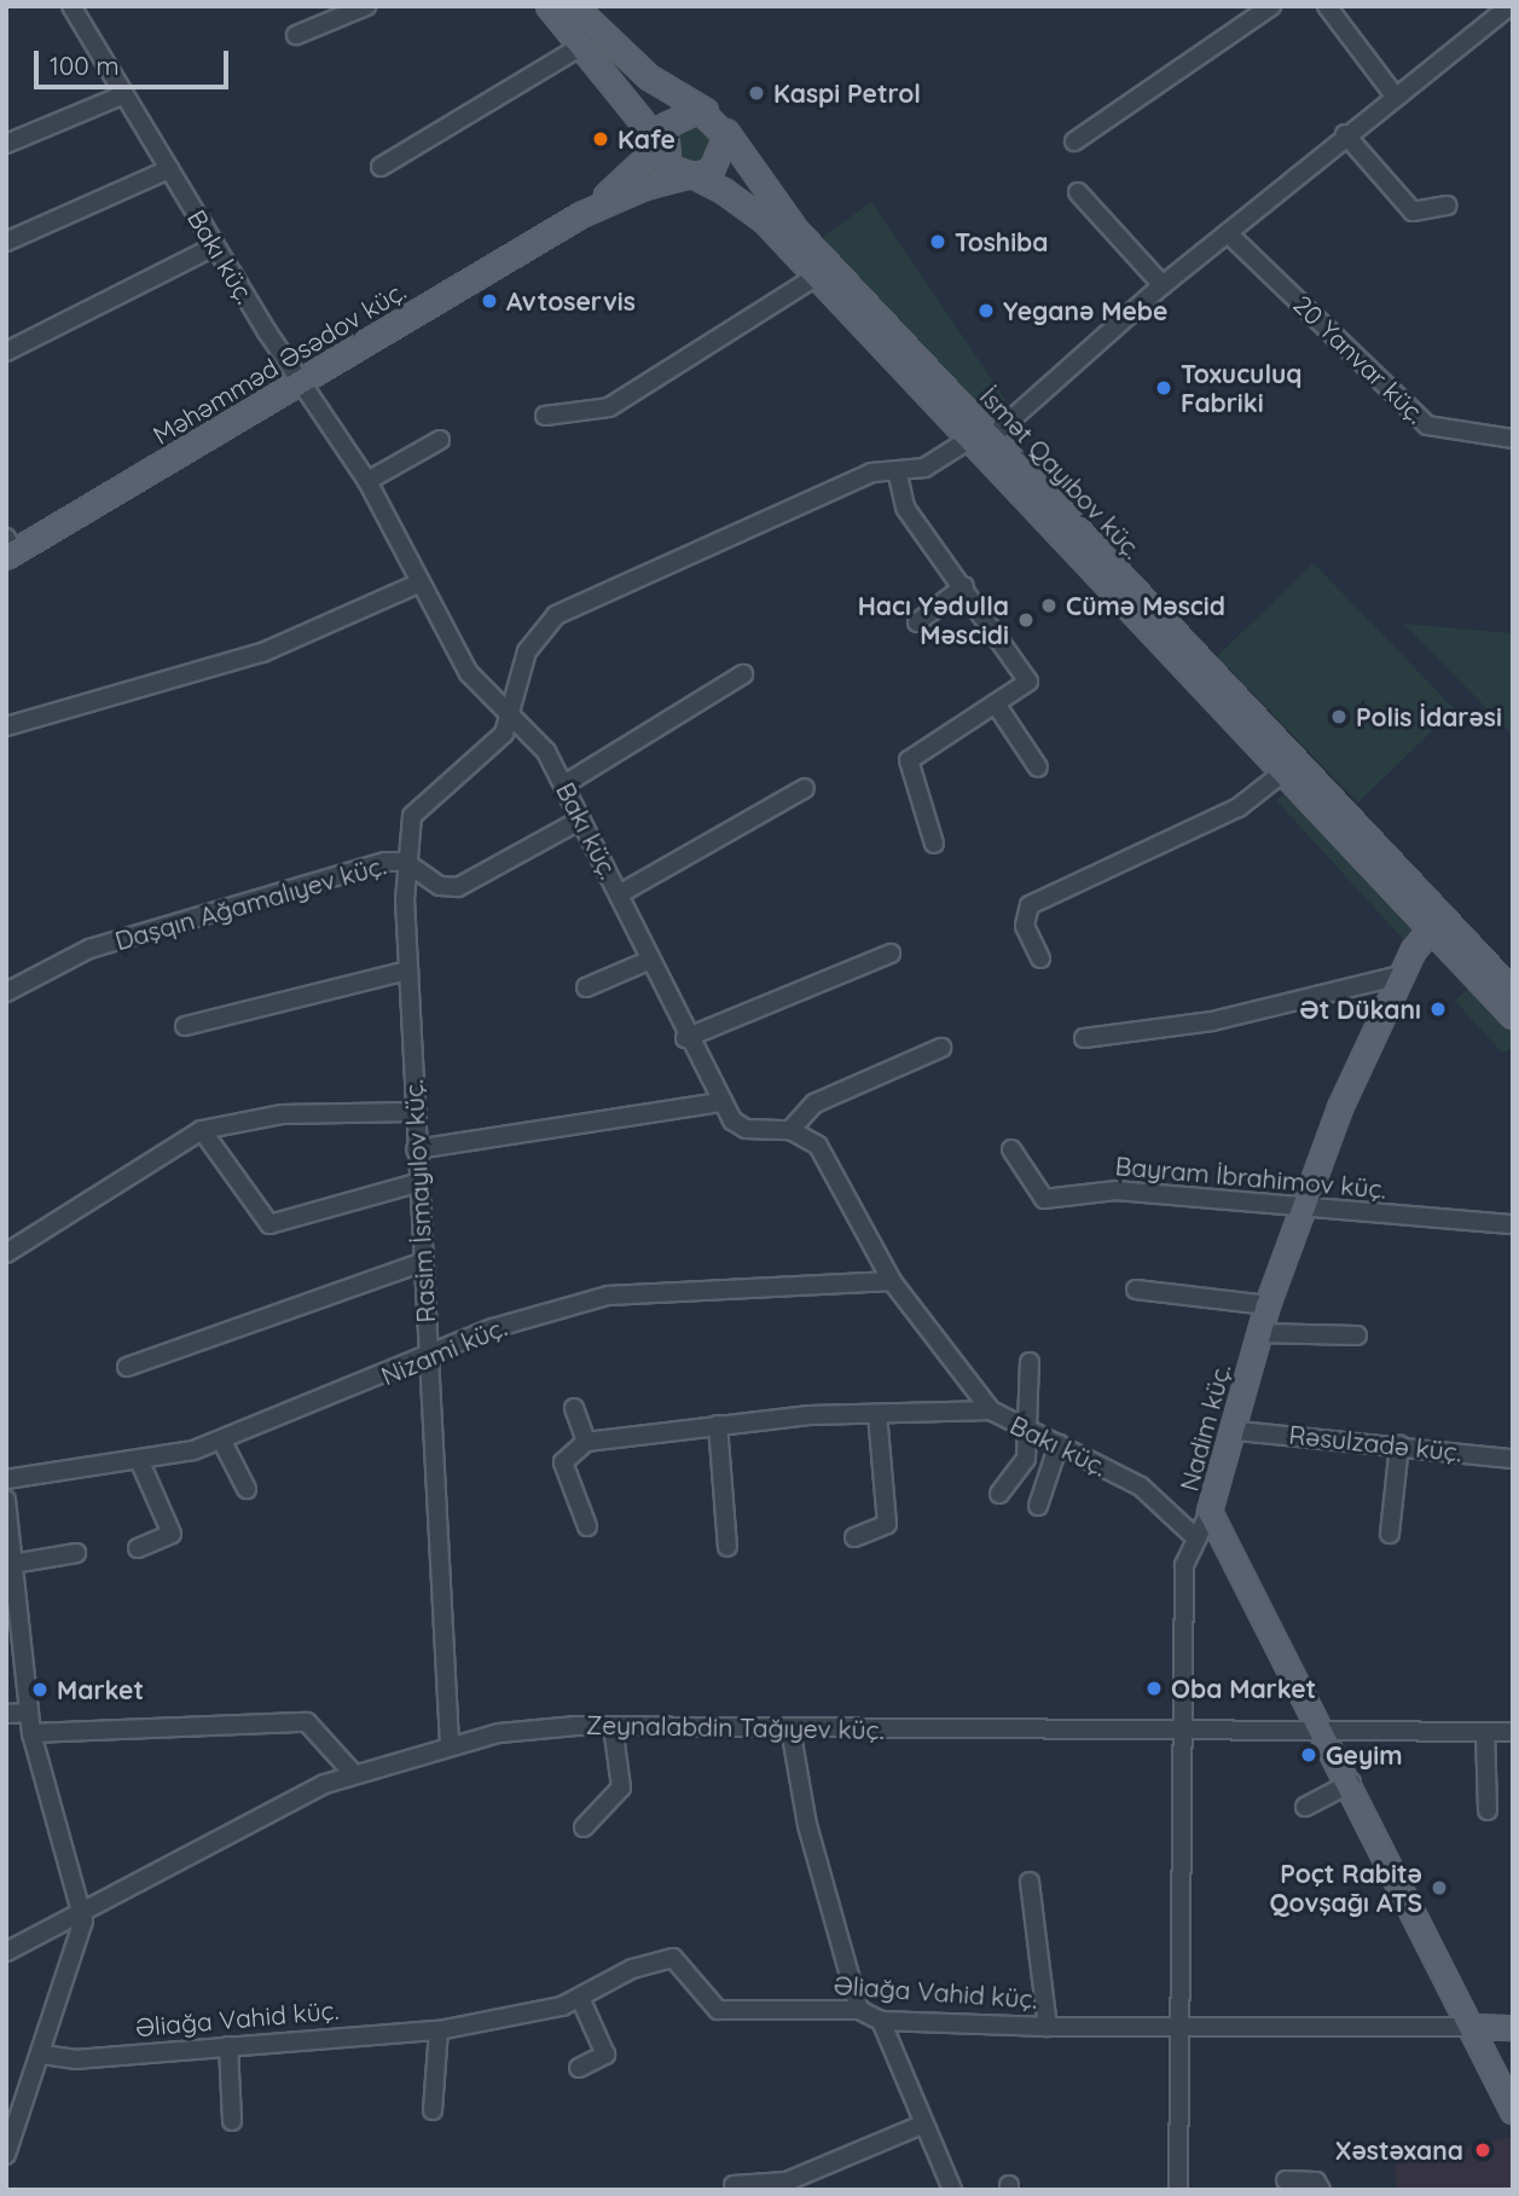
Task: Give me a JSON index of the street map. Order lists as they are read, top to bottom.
{
  "streets": {
    "main road": [
      "Məhəmməd Əsədov küç.",
      "İsmət Qayıbov küç.",
      "Nadim küç.",
      "Əliağa Vahid küç."
    ],
    "street": [
      "Bakı küç.",
      "20 Yanvar küç.",
      "Daşqın Ağamalıyev küç.",
      "Bayram İbrahimov küç.",
      "Rasim İsmayılov küç.",
      "Nizami küç.",
      "Rəsulzadə küç.",
      "Zeynalabdin Tağıyev küç."
    ]
  },
  "crossings": [
    ["Bakı küç.", "Məhəmməd Əsədov küç."],
    ["Bakı küç.", "İsmət Qayıbov küç."],
    ["Bakı küç.", "Daşqın Ağamalıyev küç."],
    ["Bakı küç.", "Nizami küç."],
    ["Bakı küç.", "Nadim küç."],
    ["İsmət Qayıbov küç.", "Daşqın Ağamalıyev küç."],
    ["İsmət Qayıbov küç.", "Rasim İsmayılov küç."],
    ["İsmət Qayıbov küç.", "Nadim küç."],
    ["Daşqın Ağamalıyev küç.", "Rasim İsmayılov küç."],
    ["Bayram İbrahimov küç.", "Nadim küç."],
    ["Rasim İsmayılov küç.", "Nizami küç."],
    ["Rasim İsmayılov küç.", "Zeynalabdin Tağıyev küç."],
    ["Nadim küç.", "Rəsulzadə küç."],
    ["Nadim küç.", "Zeynalabdin Tağıyev küç."],
    ["Nadim küç.", "Əliağa Vahid küç."]
  ],
  "places": [
    "Kaspi Petrol",
    "Kafe",
    "Toshiba",
    "Avtoservis",
    "Yeganə Mebe",
    "Toxuculuq Fabriki",
    "Cümə Məscid",
    "Hacı Yədulla Məscidi",
    "Polis İdarəsi",
    "Ət Dükanı",
    "Oba Market",
    "Market",
    "Geyim",
    "Poçt Rabitə Qovşağı ATS",
    "Xəstəxana"
  ],
  "scale_bar": "100 m"
}
